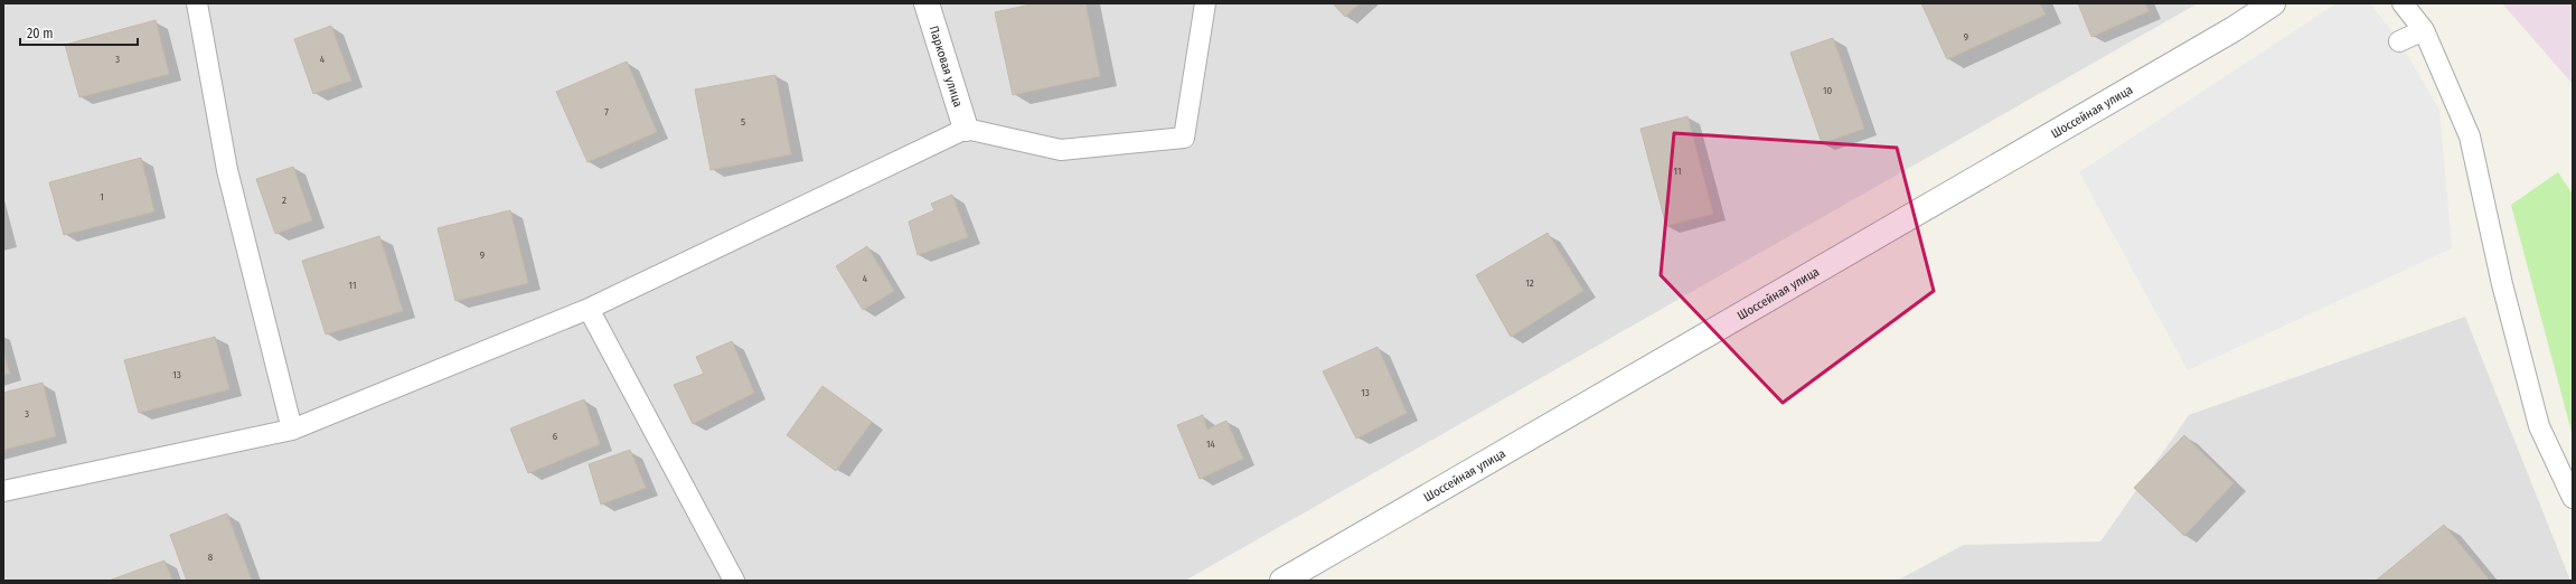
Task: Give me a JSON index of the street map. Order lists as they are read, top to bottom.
{
  "streets": {
    "street": ["Парковая улица", "Шоссейная улица"]
  },
  "house_numbers": [
    "9",
    "3",
    "4",
    "10",
    "7",
    "5",
    "11",
    "1",
    "2",
    "9",
    "4",
    "12",
    "11",
    "13",
    "13",
    "3",
    "6",
    "14",
    "8"
  ],
  "scale_bar": "20 m"
}
